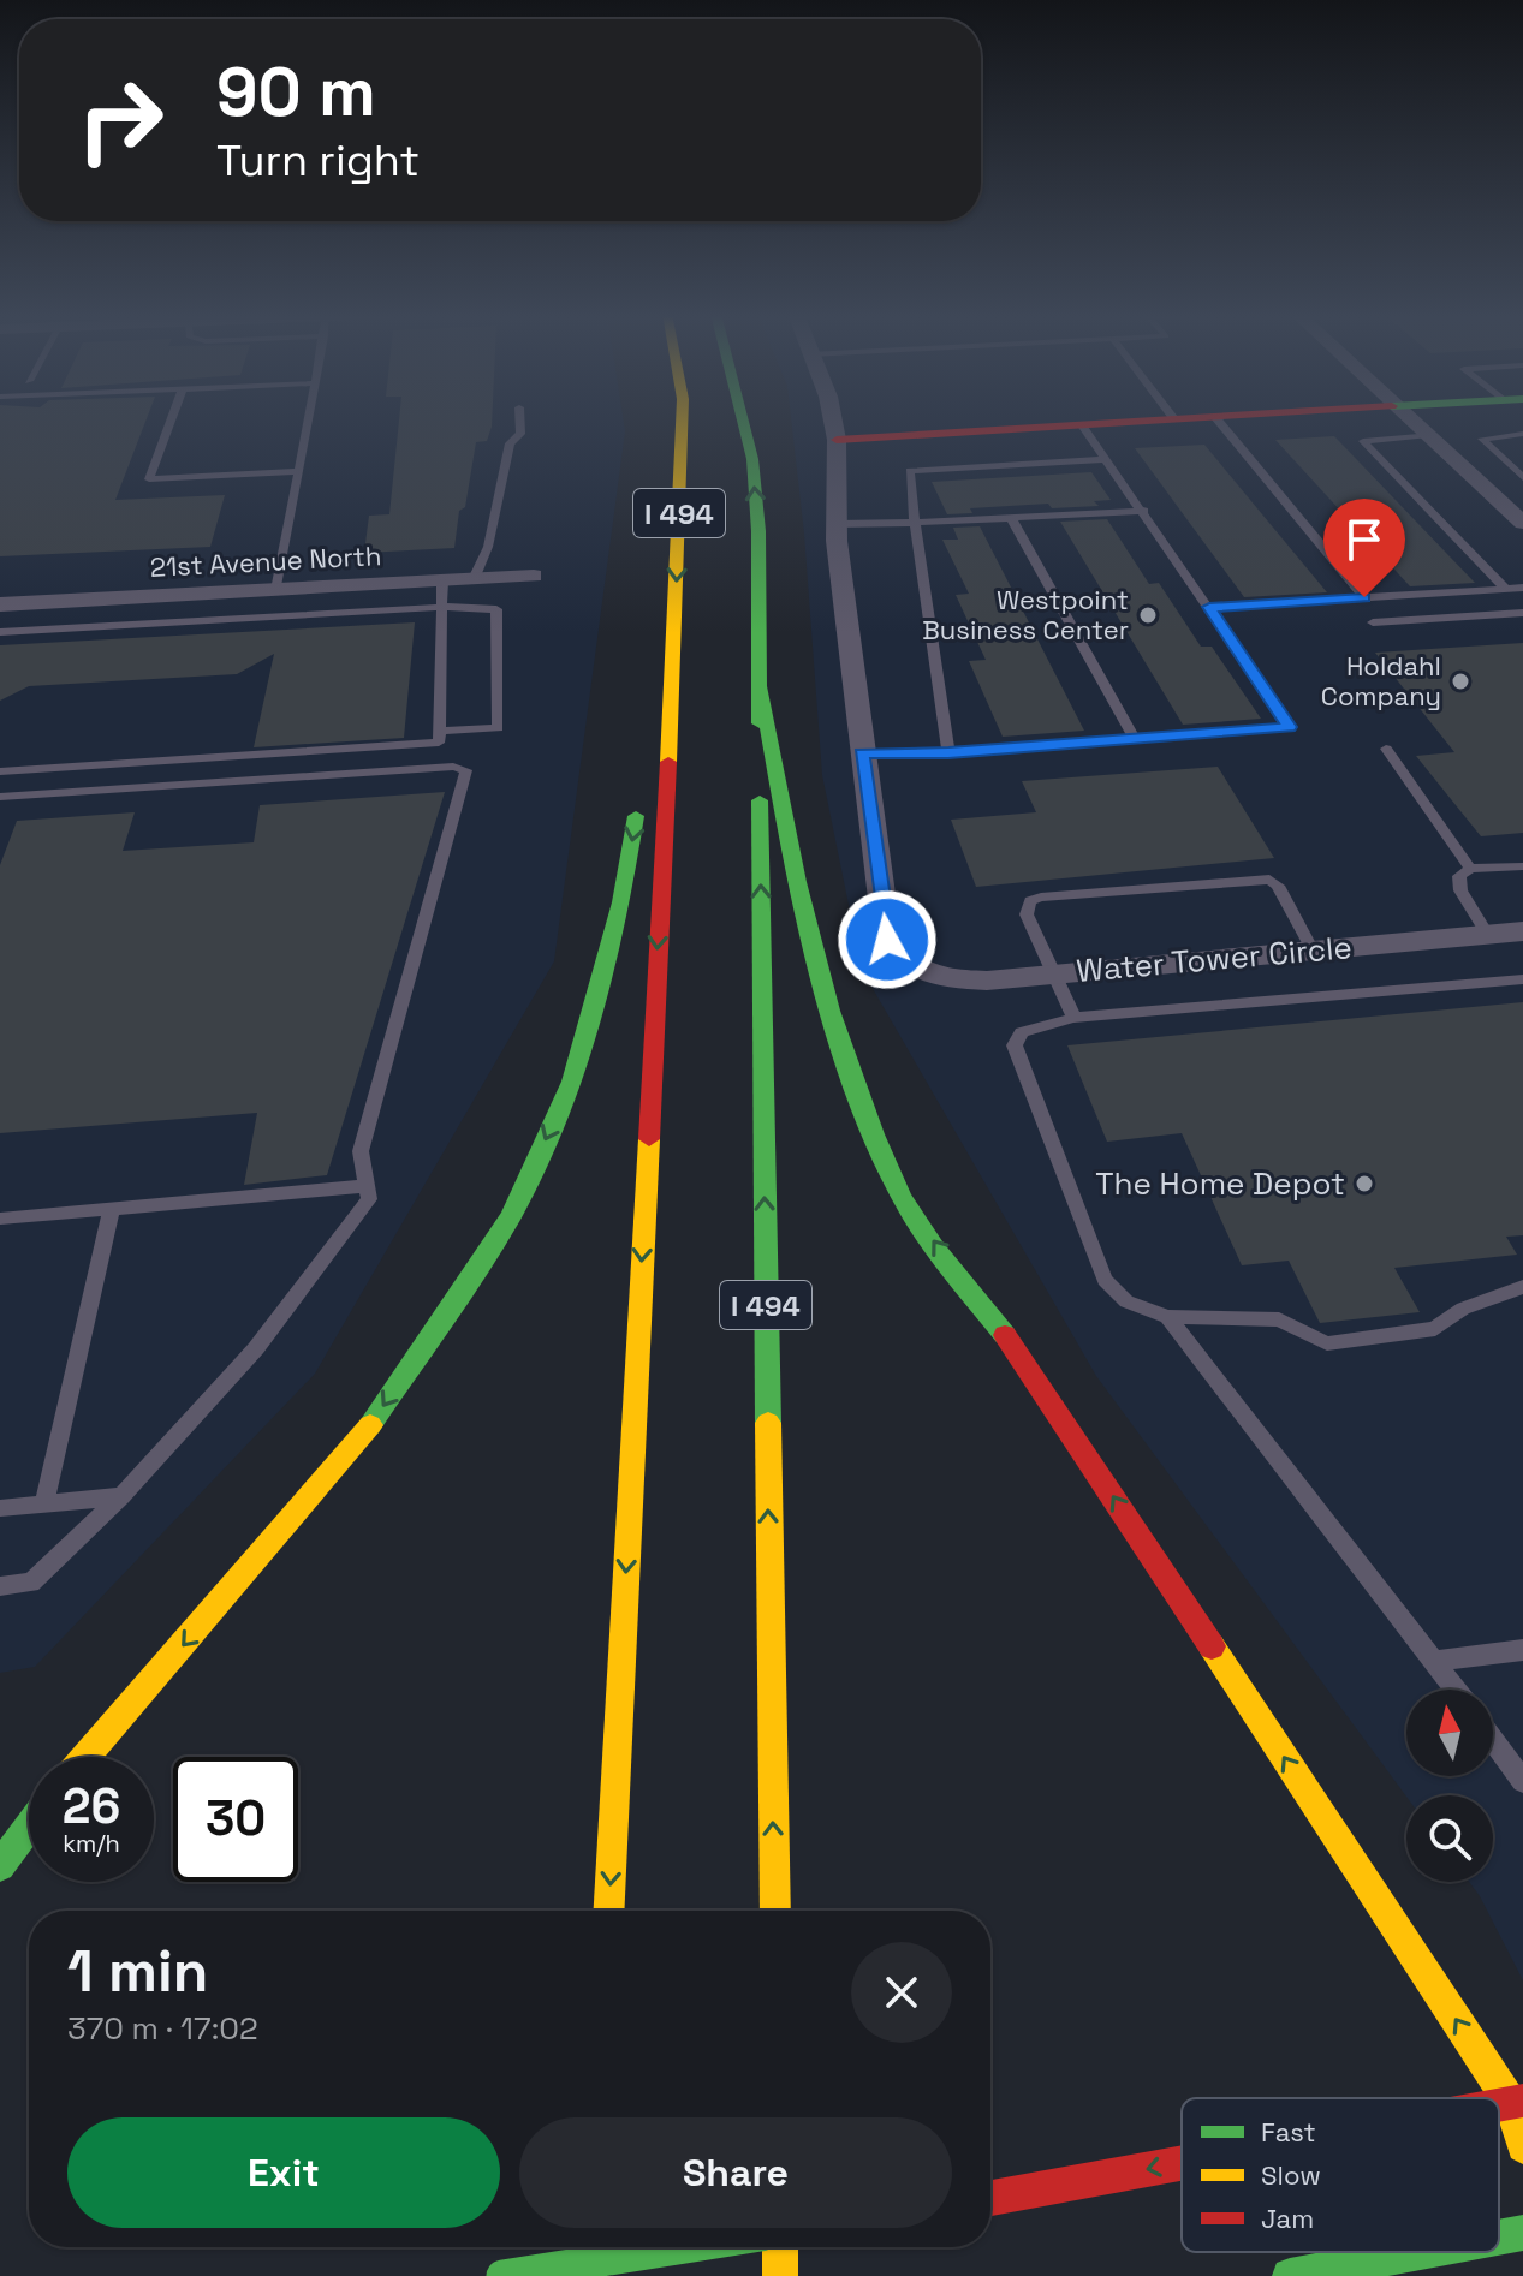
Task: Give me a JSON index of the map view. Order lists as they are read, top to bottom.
{
  "streets": {
    "main road": ["I 494"],
    "street": ["21st Avenue North", "Water Tower Circle"]
  },
  "places": ["Westpoint Business Center", "Holdahl Company", "The Home Depot"],
  "legend": ["Fast", "Slow", "Jam"],
  "north": "top",
  "page": {
    "turn": ["90 m", "Turn right"],
    "speed": "26 km/h",
    "limit": "30",
    "heading": ["1 min", "370 m · 17:02"],
    "buttons": ["Exit", "Share"]
  }
}
